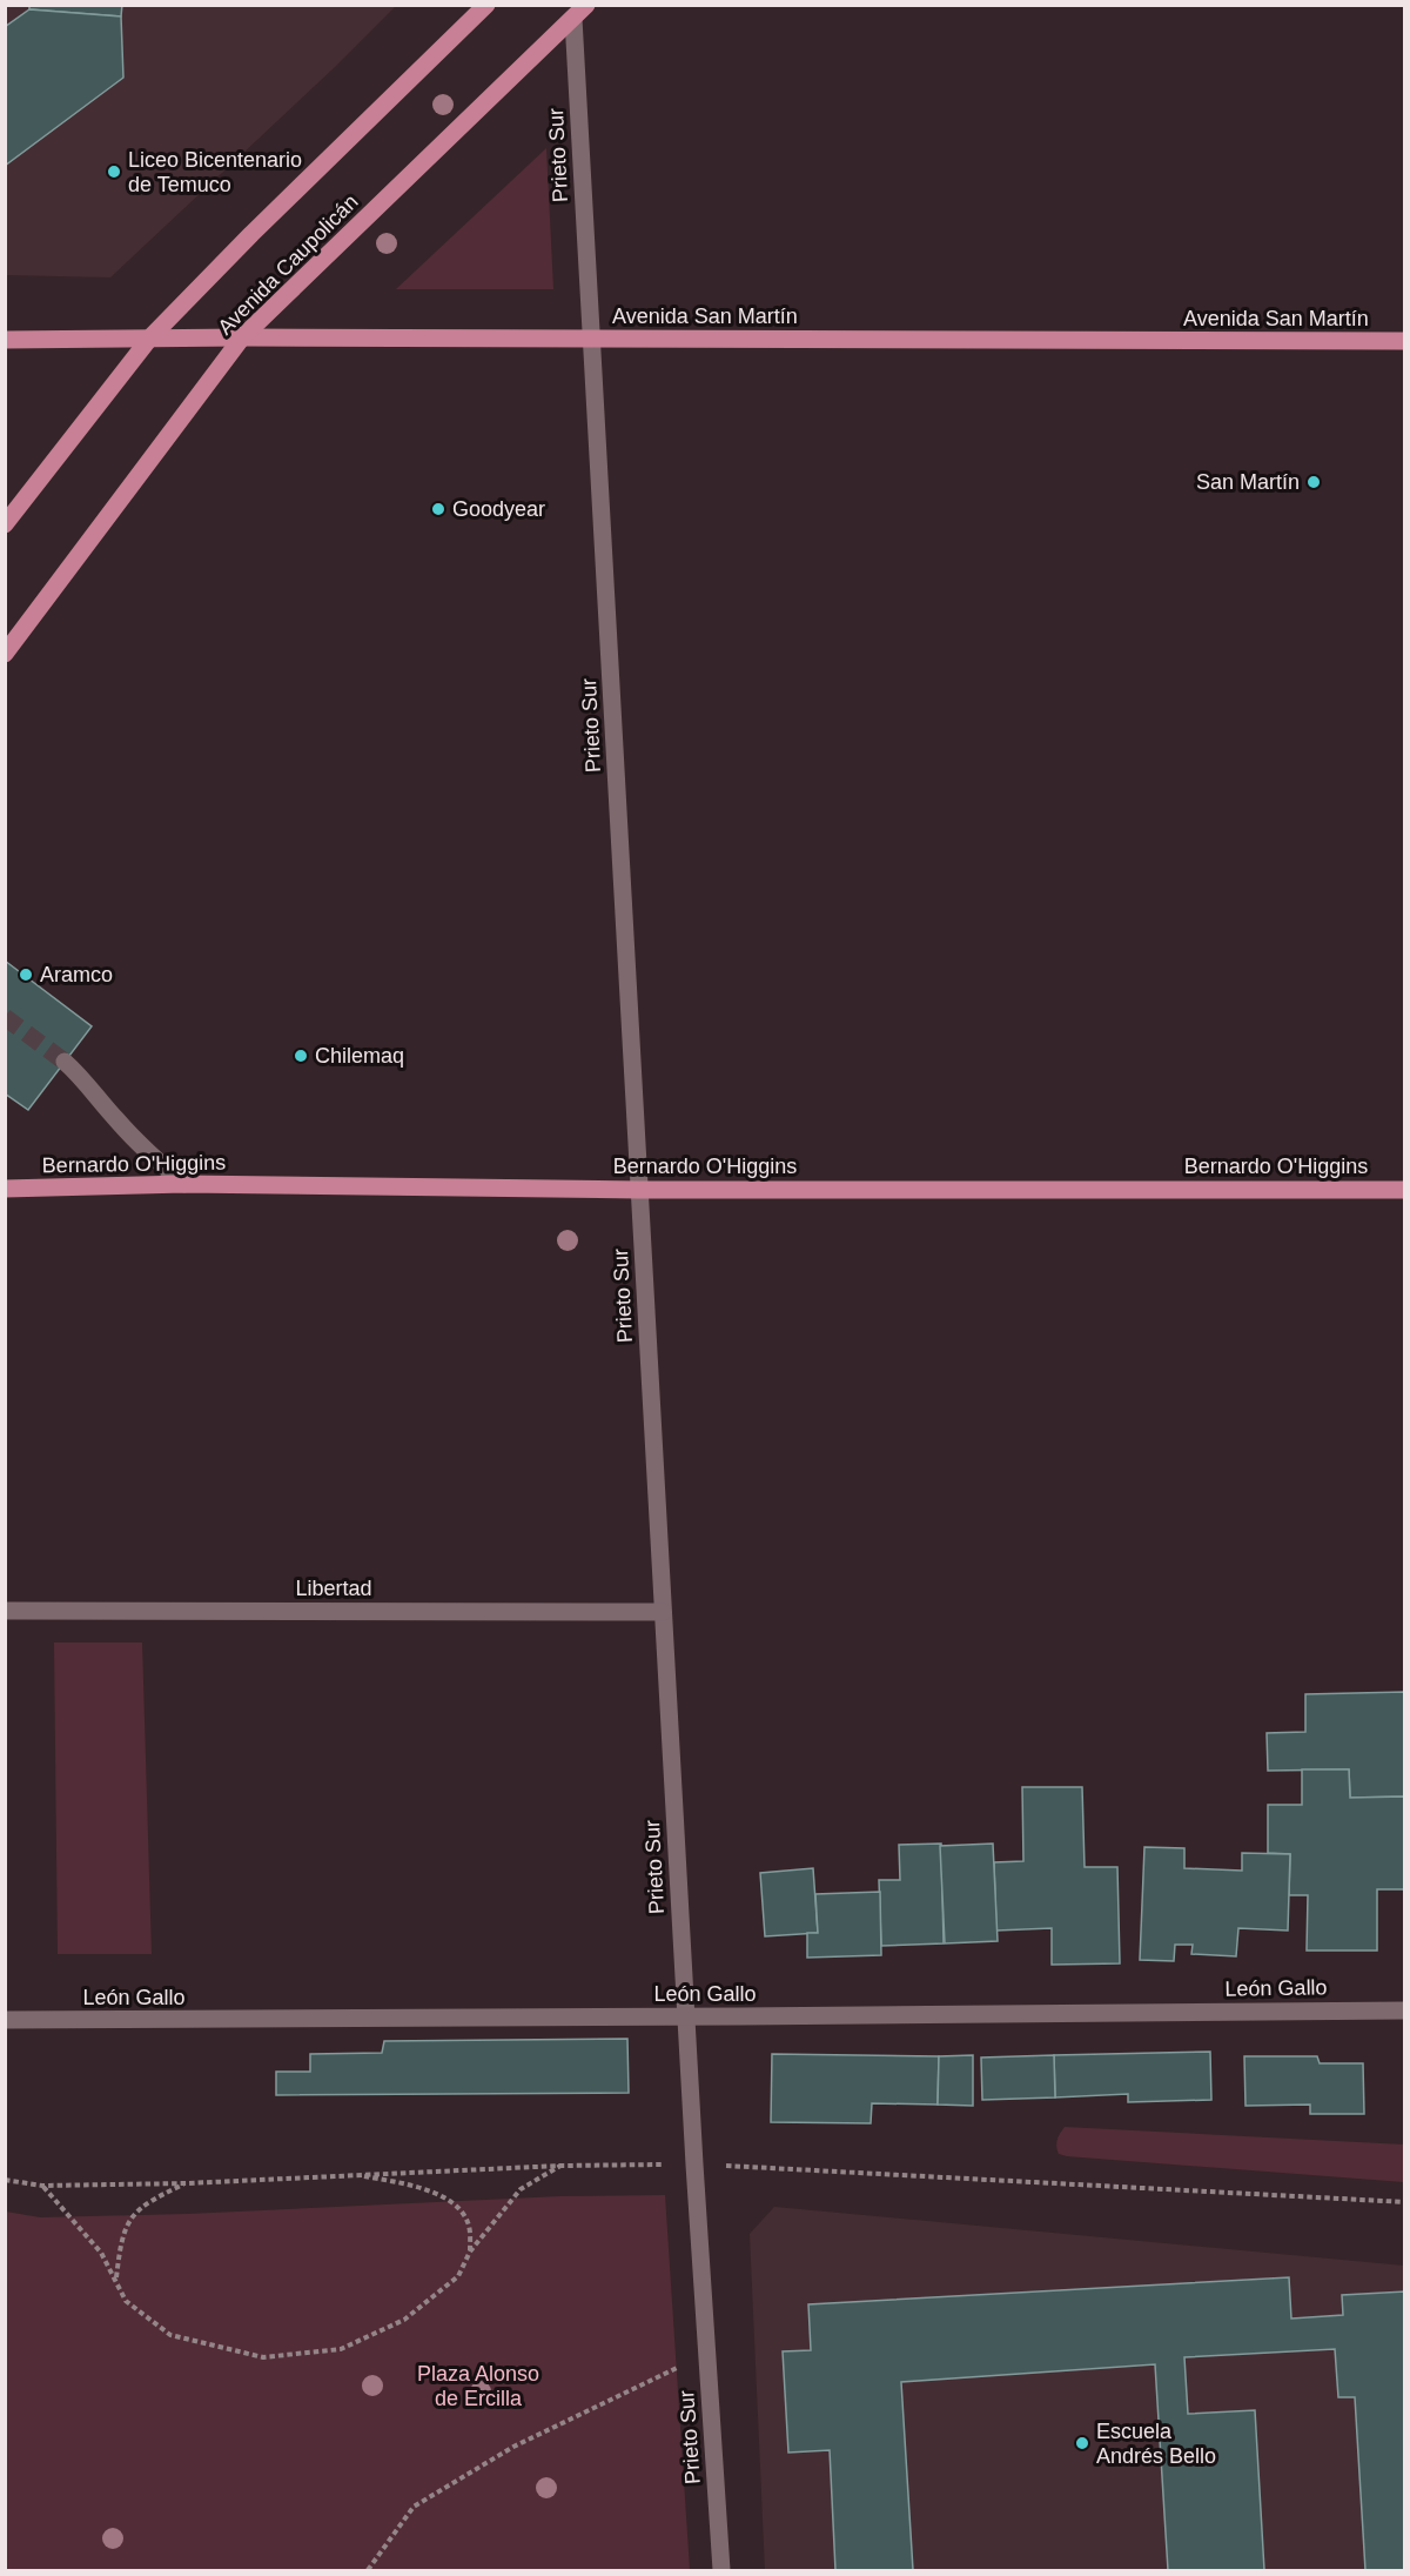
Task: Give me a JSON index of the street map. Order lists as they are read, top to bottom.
{
  "streets": {
    "main road": ["Avenida Caupolicán", "Avenida San Martín", "Bernardo O'Higgins"],
    "street": ["Prieto Sur", "Libertad", "León Gallo"]
  },
  "crossings": [
    ["Prieto Sur", "Avenida Caupolicán"],
    ["Prieto Sur", "Avenida San Martín"],
    ["Prieto Sur", "Bernardo O'Higgins"],
    ["Prieto Sur", "Libertad"],
    ["Prieto Sur", "León Gallo"],
    ["Avenida Caupolicán", "Avenida San Martín"]
  ],
  "parks": ["Plaza Alonso de Ercilla"],
  "places": [
    "Liceo Bicentenario de Temuco",
    "San Martín",
    "Goodyear",
    "Aramco",
    "Chilemaq",
    "Escuela Andrés Bello"
  ]
}
